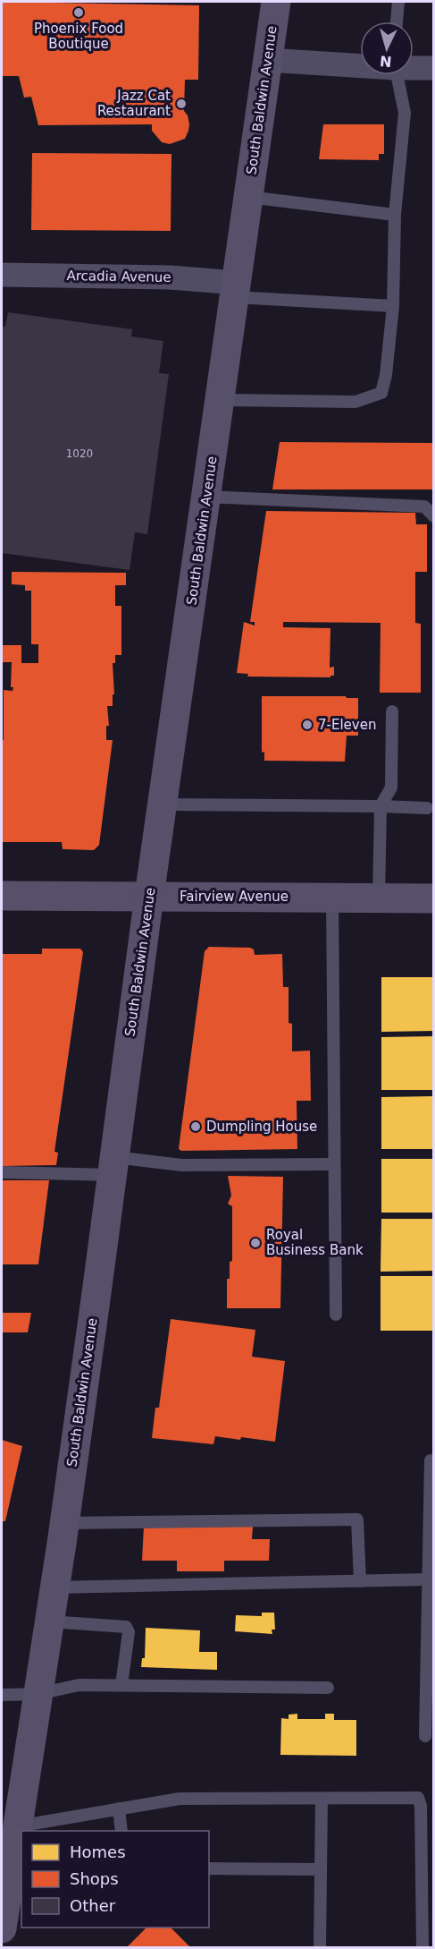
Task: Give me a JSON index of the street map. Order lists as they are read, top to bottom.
{
  "streets": {
    "main road": ["South Baldwin Avenue", "Fairview Avenue"],
    "street": ["Arcadia Avenue"]
  },
  "crossings": [
    ["South Baldwin Avenue", "Arcadia Avenue"],
    ["South Baldwin Avenue", "Fairview Avenue"]
  ],
  "places": [
    "Phoenix Food Boutique",
    "Jazz Cat Restaurant",
    "7-Eleven",
    "Dumpling House",
    "Royal Business Bank"
  ],
  "house_numbers": ["1020"],
  "legend": ["Homes", "Shops", "Other"],
  "north": "bottom"
}
